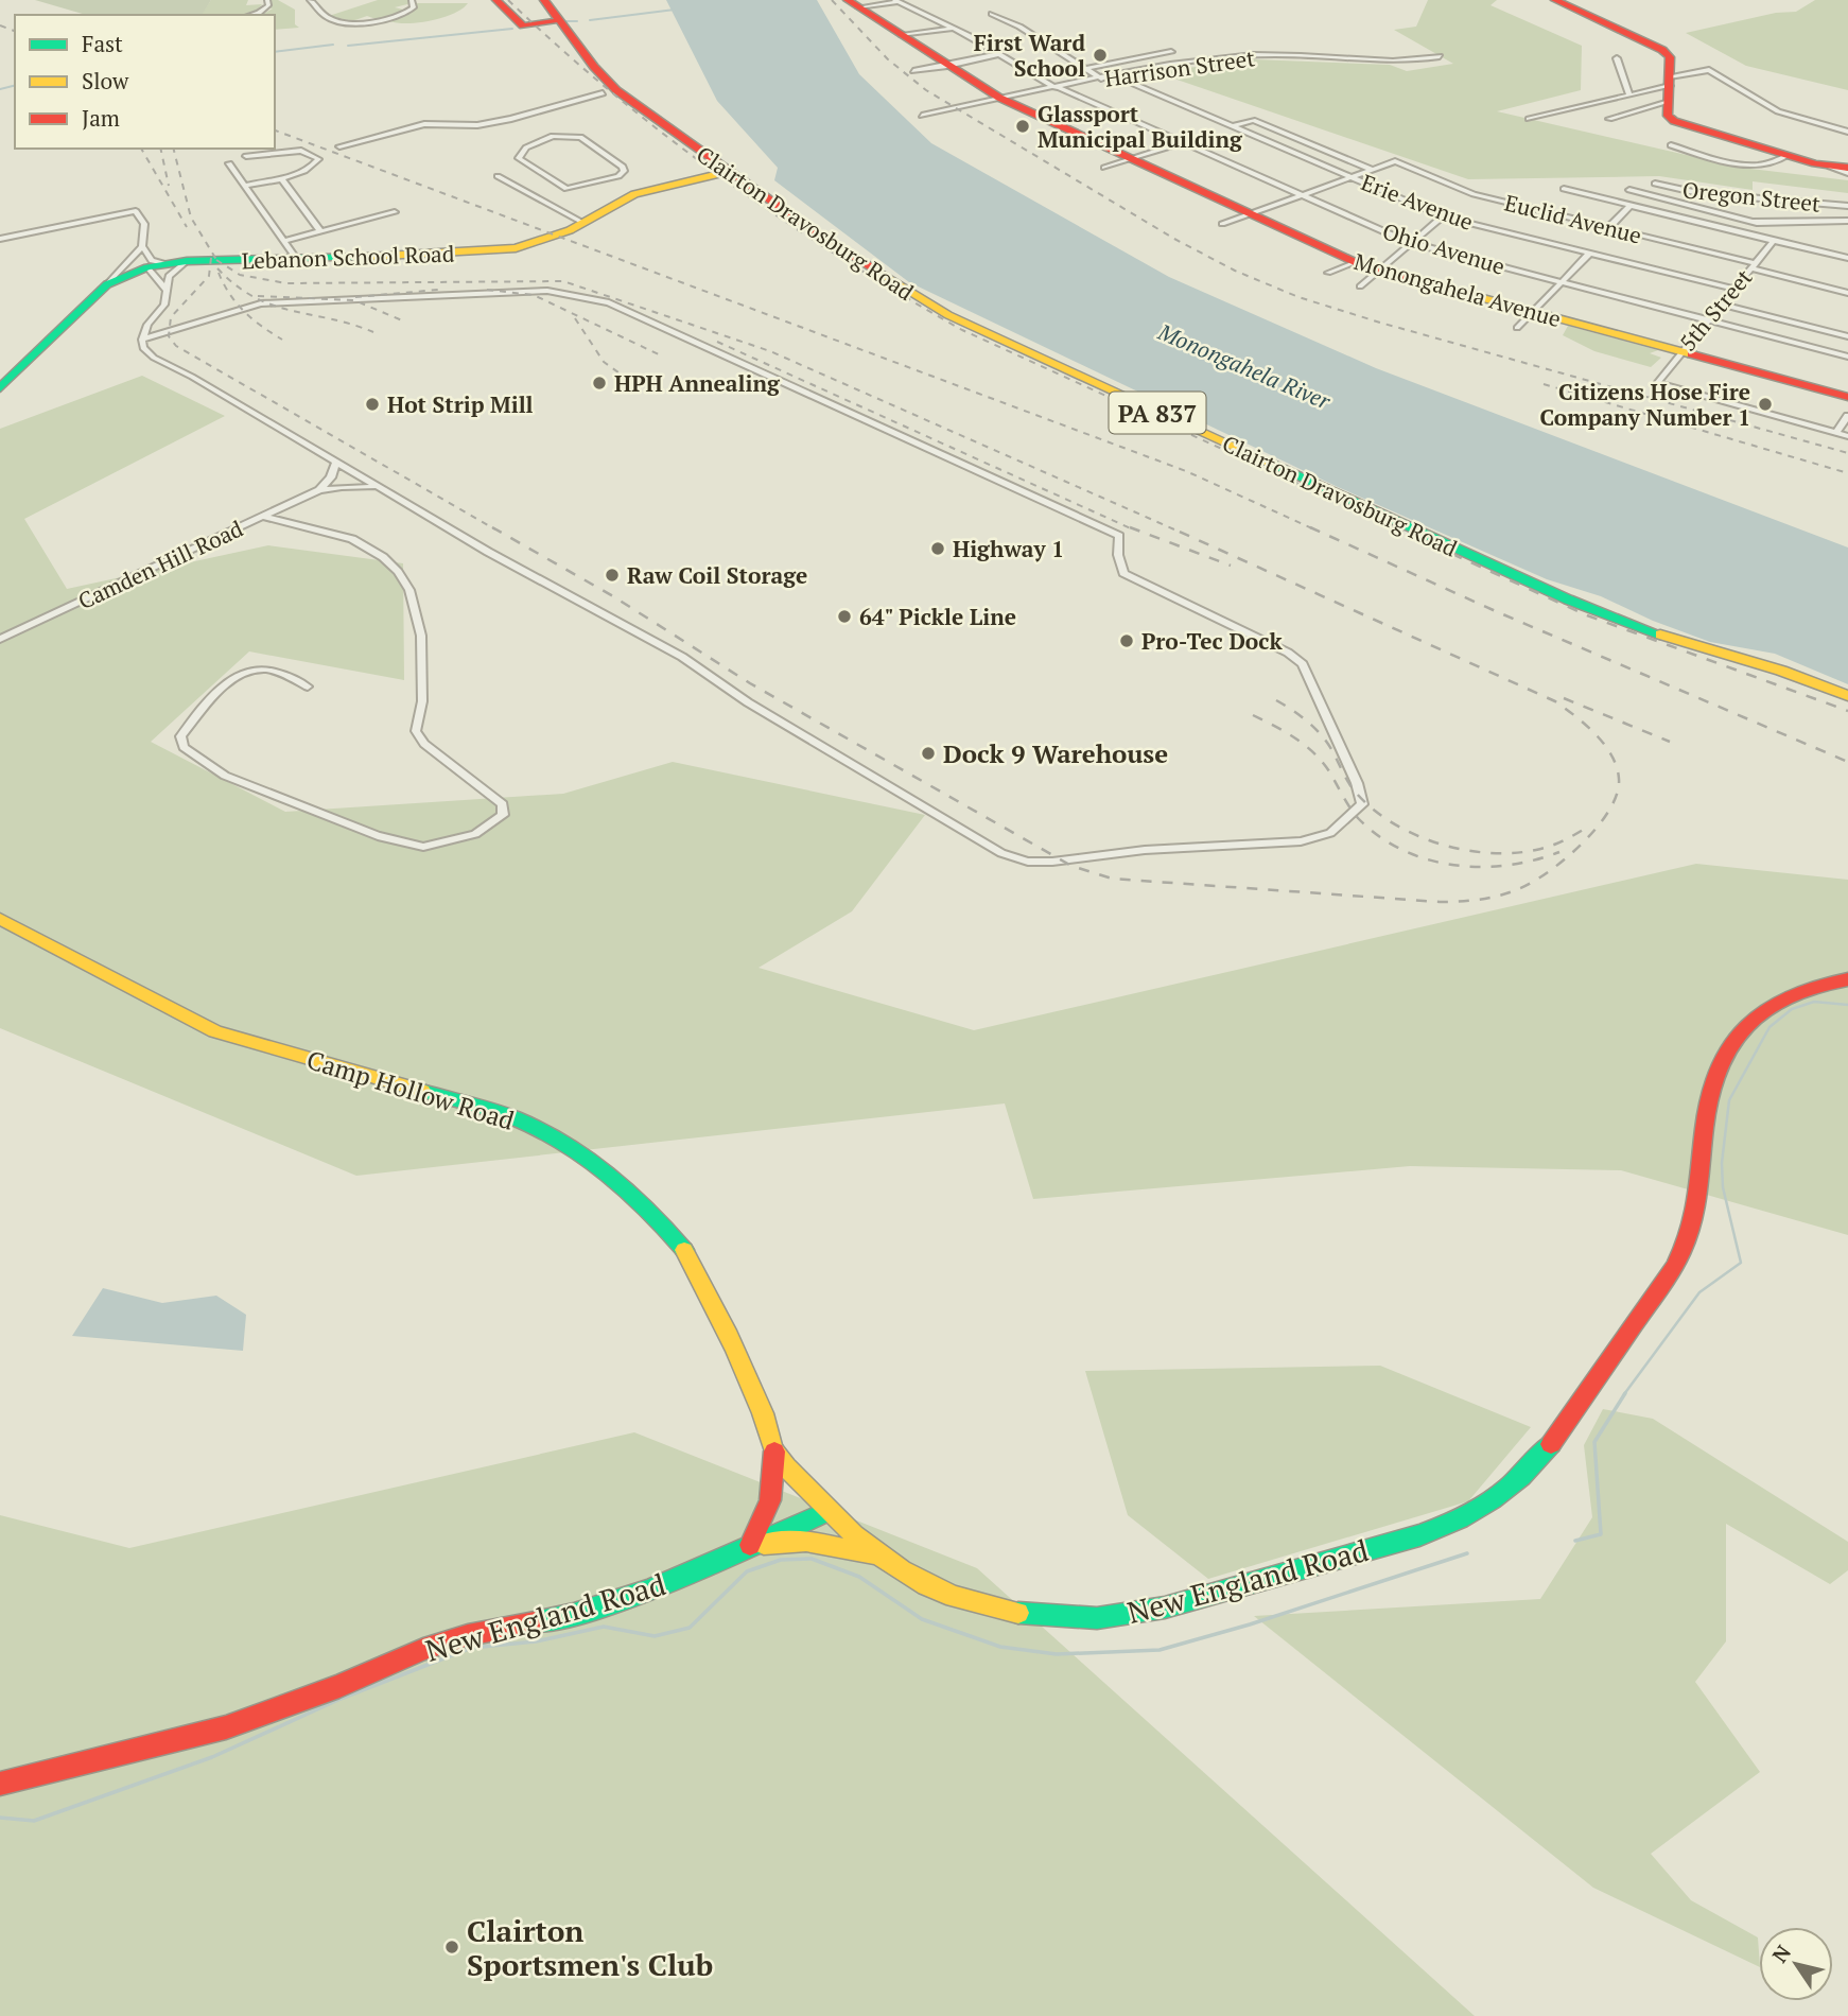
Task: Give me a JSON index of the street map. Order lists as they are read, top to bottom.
{
  "streets": {
    "main road": [
      "Clairton Dravosburg Road",
      "Lebanon School Road",
      "Monongahela Avenue",
      "PA 837",
      "Camp Hollow Road",
      "New England Road"
    ],
    "street": [
      "Harrison Street",
      "Oregon Street",
      "Erie Avenue",
      "Euclid Avenue",
      "Ohio Avenue",
      "5th Street",
      "Camden Hill Road"
    ]
  },
  "crossings": [
    ["Harrison Street", "Erie Avenue"],
    ["Harrison Street", "Ohio Avenue"],
    ["Harrison Street", "Monongahela Avenue"],
    ["Erie Avenue", "5th Street"],
    ["Euclid Avenue", "5th Street"],
    ["Clairton Dravosburg Road", "Lebanon School Road"],
    ["Ohio Avenue", "5th Street"],
    ["Monongahela Avenue", "5th Street"],
    ["Camp Hollow Road", "New England Road"]
  ],
  "water": ["Monongahela River"],
  "places": [
    "First Ward School",
    "Glassport Municipal Building",
    "HPH Annealing",
    "Hot Strip Mill",
    "Citizens Hose Fire Company Number 1",
    "Highway 1",
    "Raw Coil Storage",
    "64\" Pickle Line",
    "Pro-Tec Dock",
    "Dock 9 Warehouse",
    "Clairton Sportsmen's Club"
  ],
  "legend": ["Fast", "Slow", "Jam"],
  "north": "top left"
}
